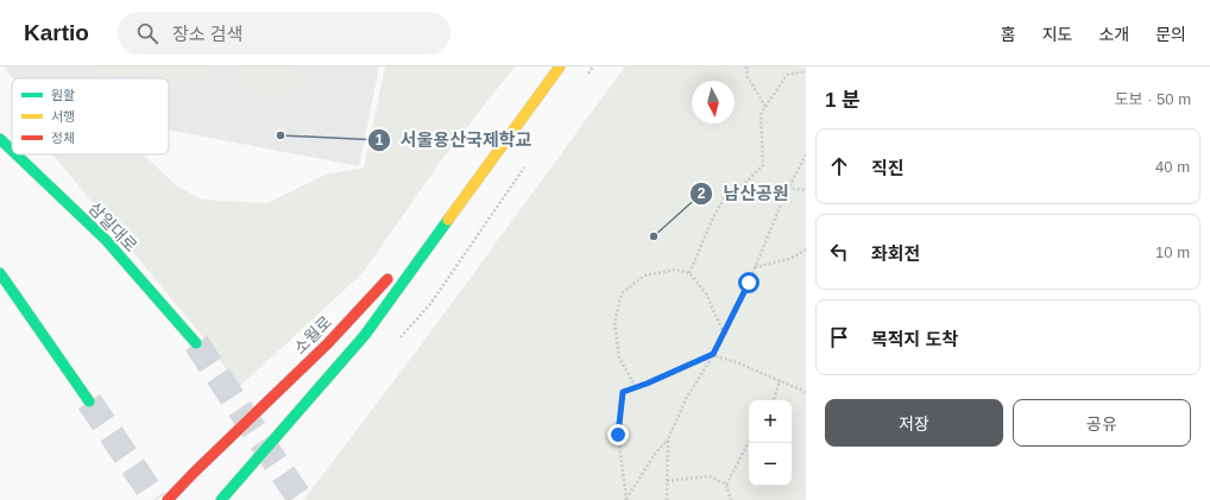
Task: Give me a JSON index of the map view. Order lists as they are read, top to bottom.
{
  "streets": {
    "main road": ["삼일대로", "소월로"]
  },
  "places": ["서울용산국제학교", "남산공원"],
  "legend": ["원활", "서행", "정체"],
  "north": "bottom",
  "page": {
    "header": "Kartio",
    "search": "장소 검색",
    "nav": [
      "홈",
      "지도",
      "소개",
      "문의"
    ],
    "heading": ["1 분", "도보 · 50 m"],
    "list": [
      ["직진", "40 m"],
      ["좌회전", "10 m"],
      "목적지 도착"
    ],
    "buttons": ["저장", "공유"],
    "map_buttons": ["+", "−"]
  }
}
